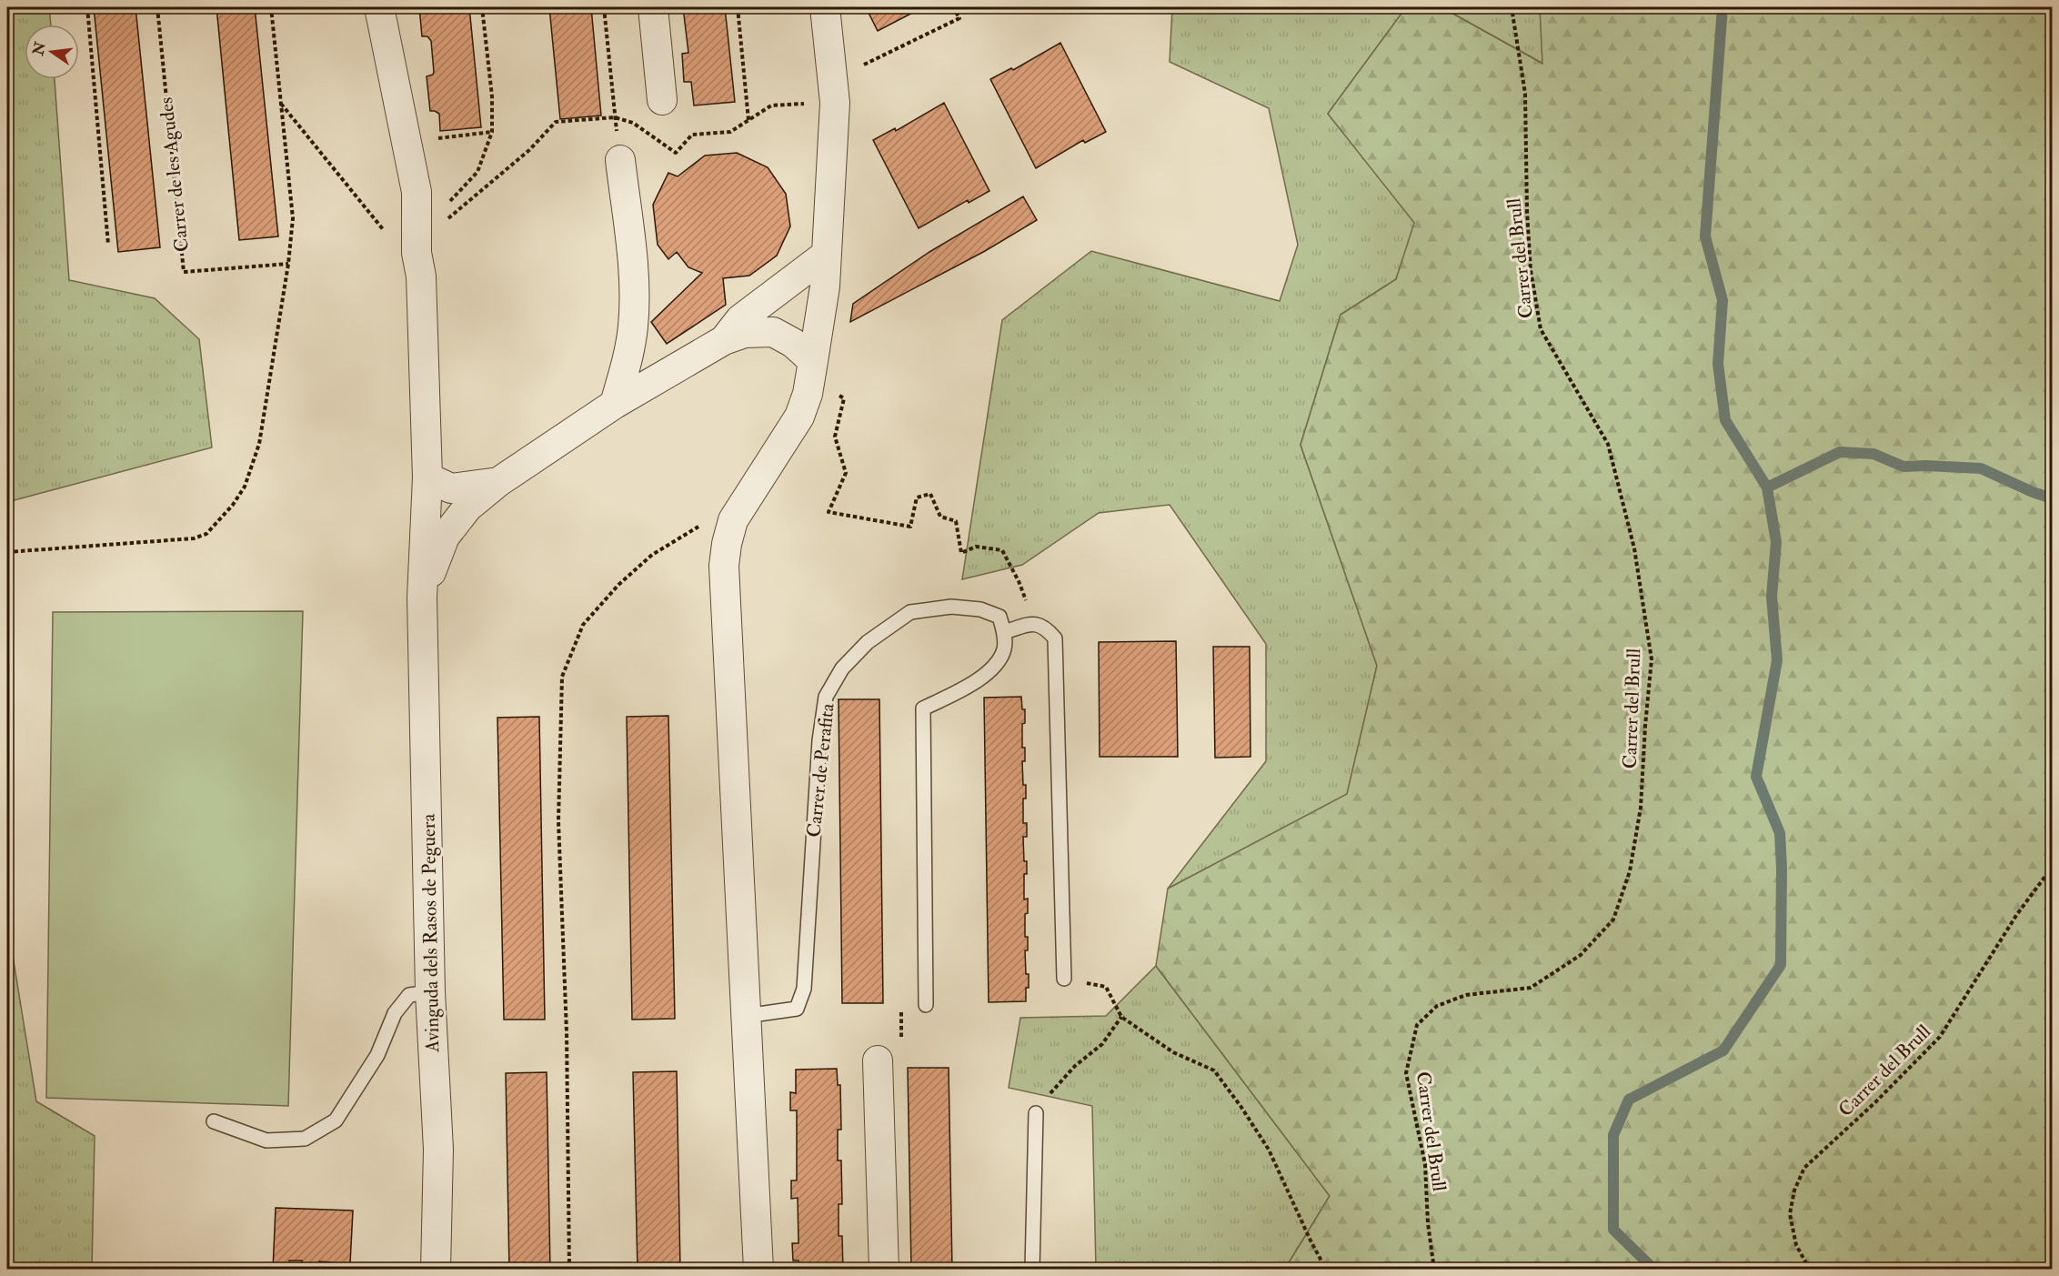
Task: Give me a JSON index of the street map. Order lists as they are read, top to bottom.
{
  "streets": {
    "street": ["Avinguda dels Rasos de Peguera"],
    "lane": ["Carrer de Perafita"],
    "path": ["Carrer de les Agudes", "Carrer del Brull"]
  },
  "north": "left"
}
